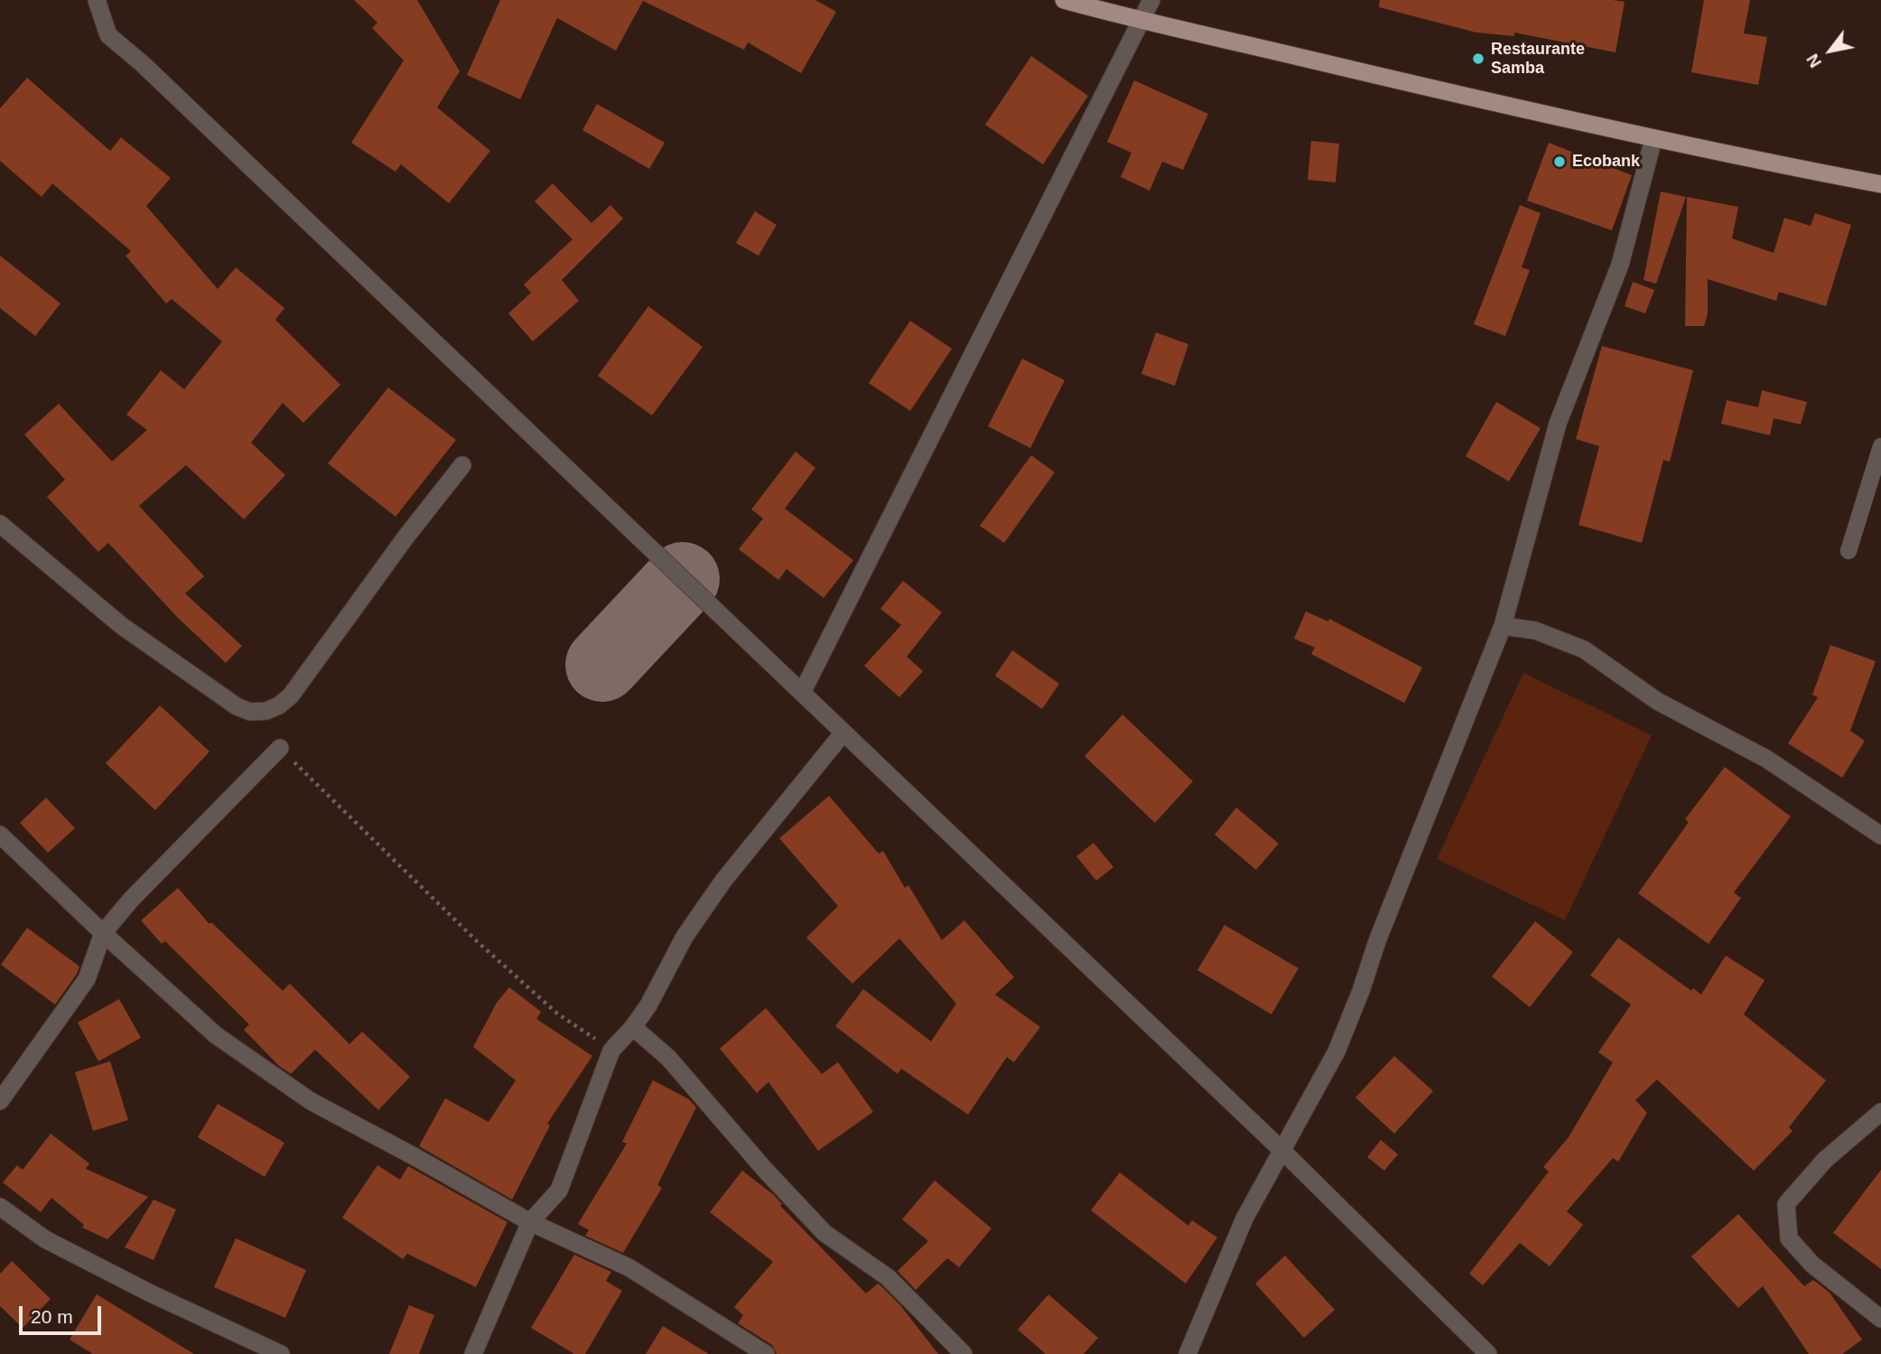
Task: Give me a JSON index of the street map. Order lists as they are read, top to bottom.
{
  "places": ["Restaurante Samba", "Ecobank"],
  "scale_bar": "20 m",
  "north": "bottom left"
}
